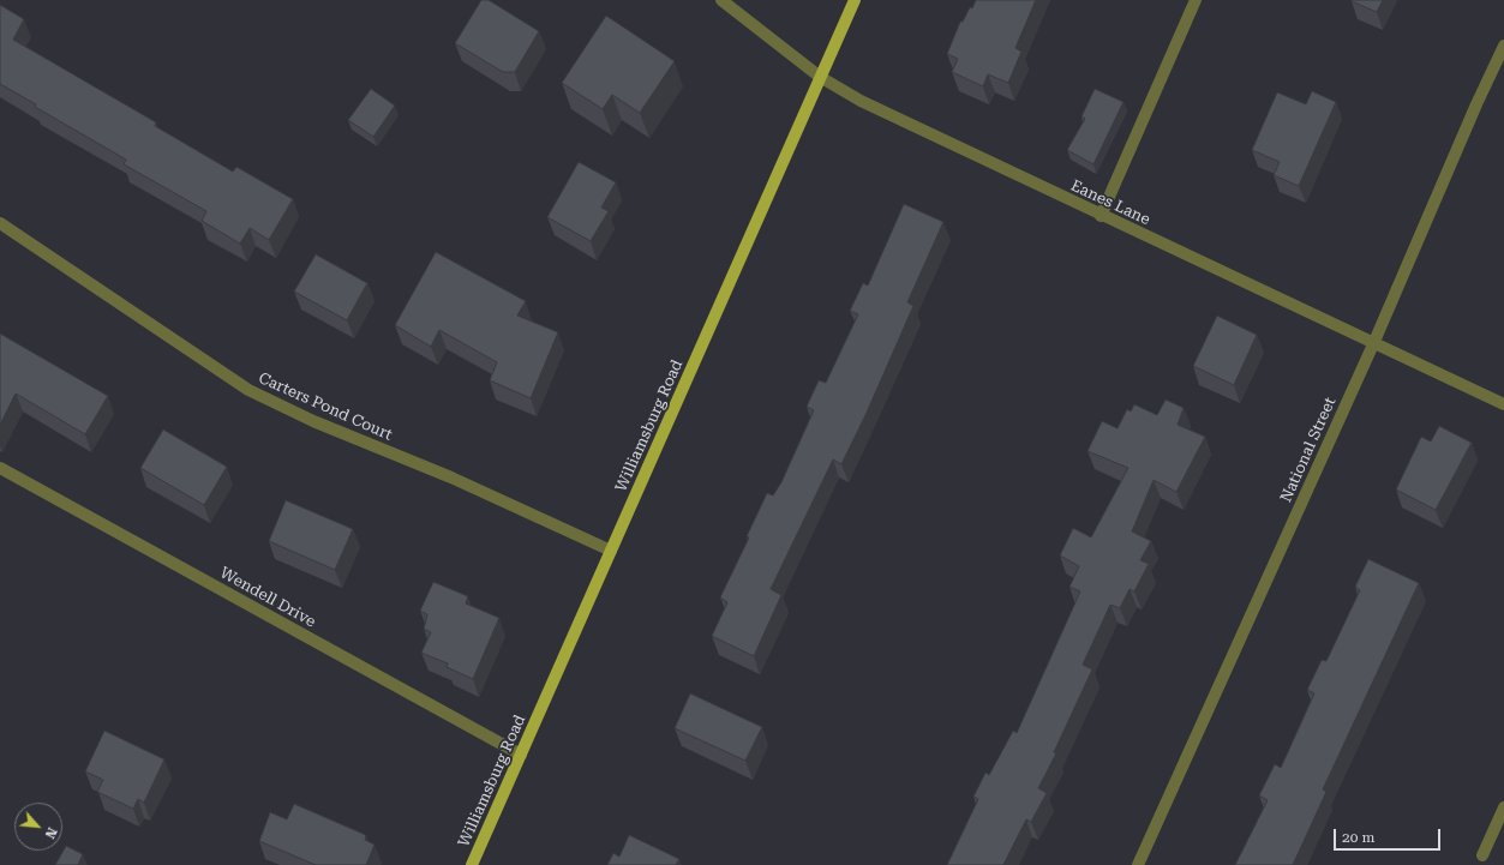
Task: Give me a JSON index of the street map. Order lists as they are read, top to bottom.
{
  "streets": {
    "main road": ["Williamsburg Road"],
    "street": [
      "Eanes Lane",
      "Carters Pond Court",
      "National Street",
      "Wendell Drive"
    ]
  },
  "crossings": [
    ["Eanes Lane", "Williamsburg Road"],
    ["Eanes Lane", "National Street"],
    ["Carters Pond Court", "Williamsburg Road"],
    ["Williamsburg Road", "Wendell Drive"]
  ],
  "scale_bar": "20 m",
  "north": "bottom right"
}
